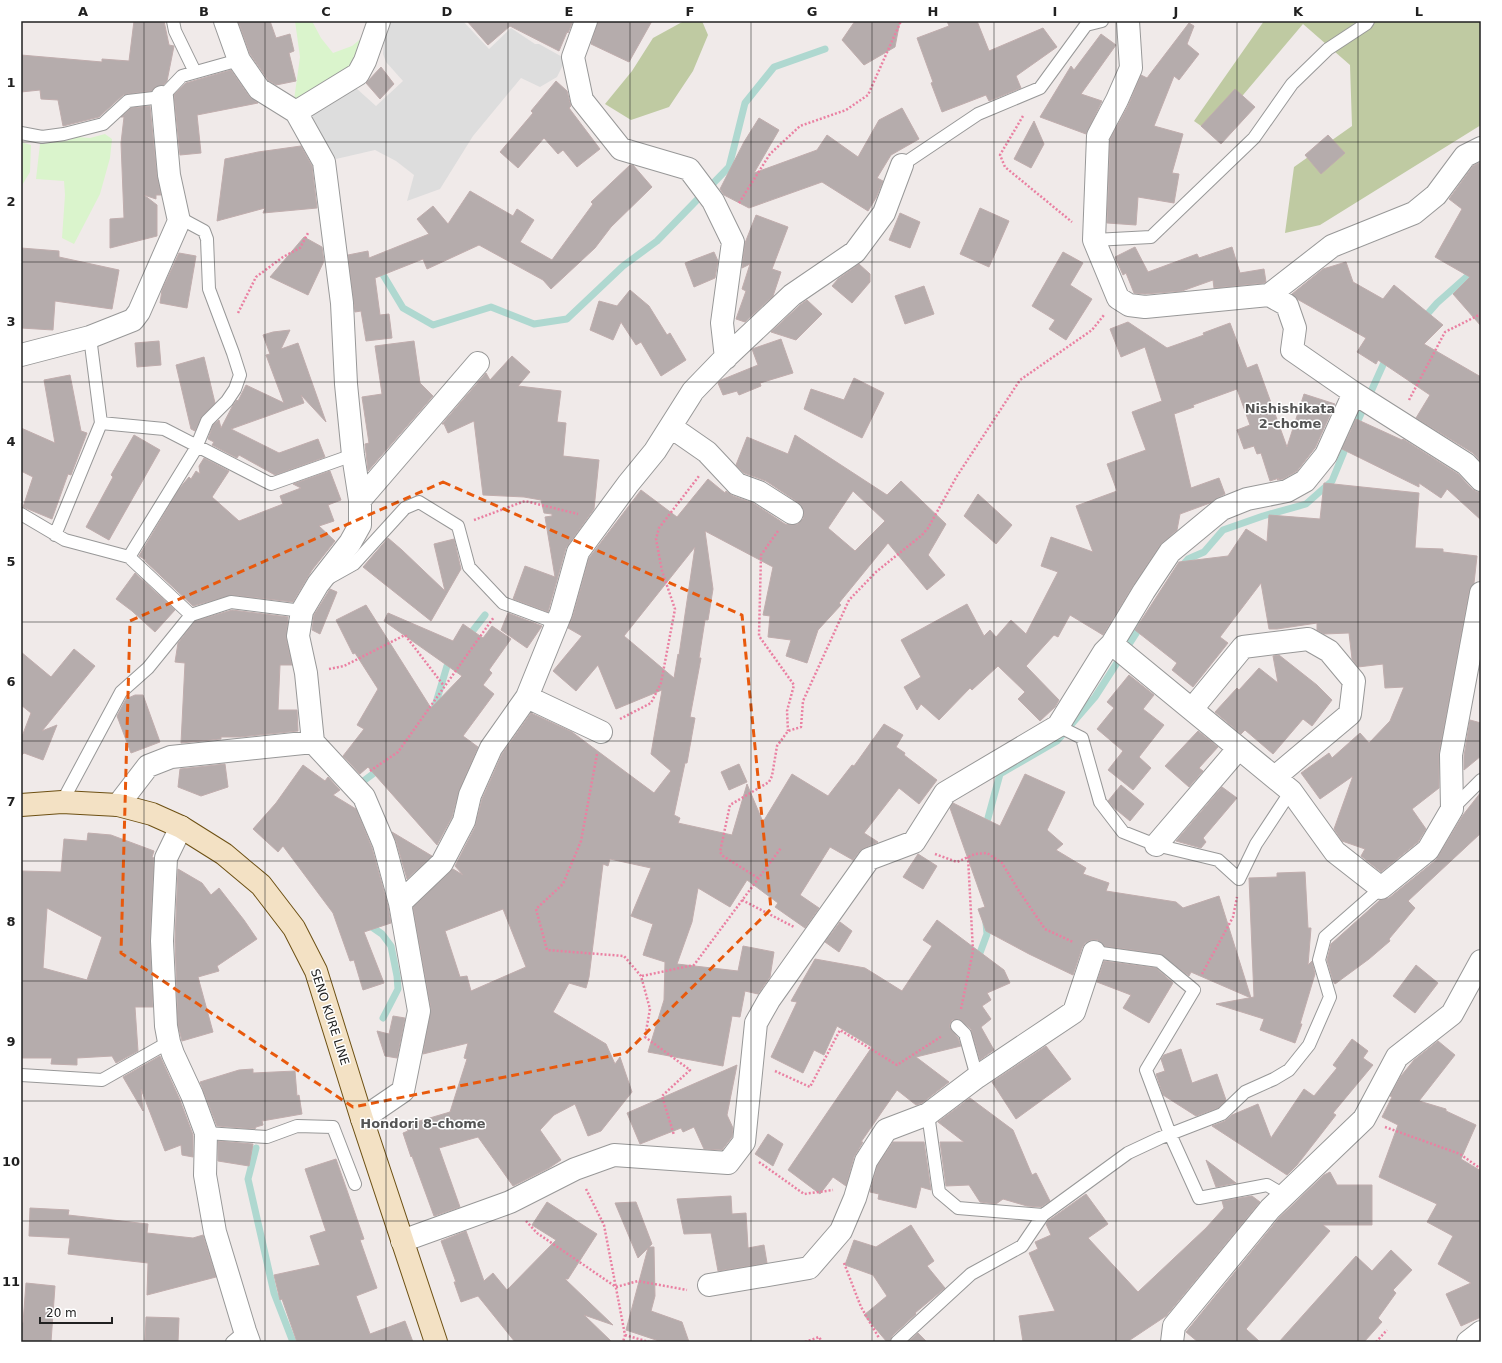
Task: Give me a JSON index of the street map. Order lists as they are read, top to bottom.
{
  "streets": {
    "main road": ["SENO KURE LINE"]
  },
  "districts": ["Nishishikata 2-chome", "Hondori 8-chome"],
  "scale_bar": "20 m",
  "grid": {
    "columns": [
      "A",
      "B",
      "C",
      "D",
      "E",
      "F",
      "G",
      "H",
      "I",
      "J",
      "K",
      "L"
    ],
    "rows": [
      "1",
      "2",
      "3",
      "4",
      "5",
      "6",
      "7",
      "8",
      "9",
      "10",
      "11"
    ]
  }
}
